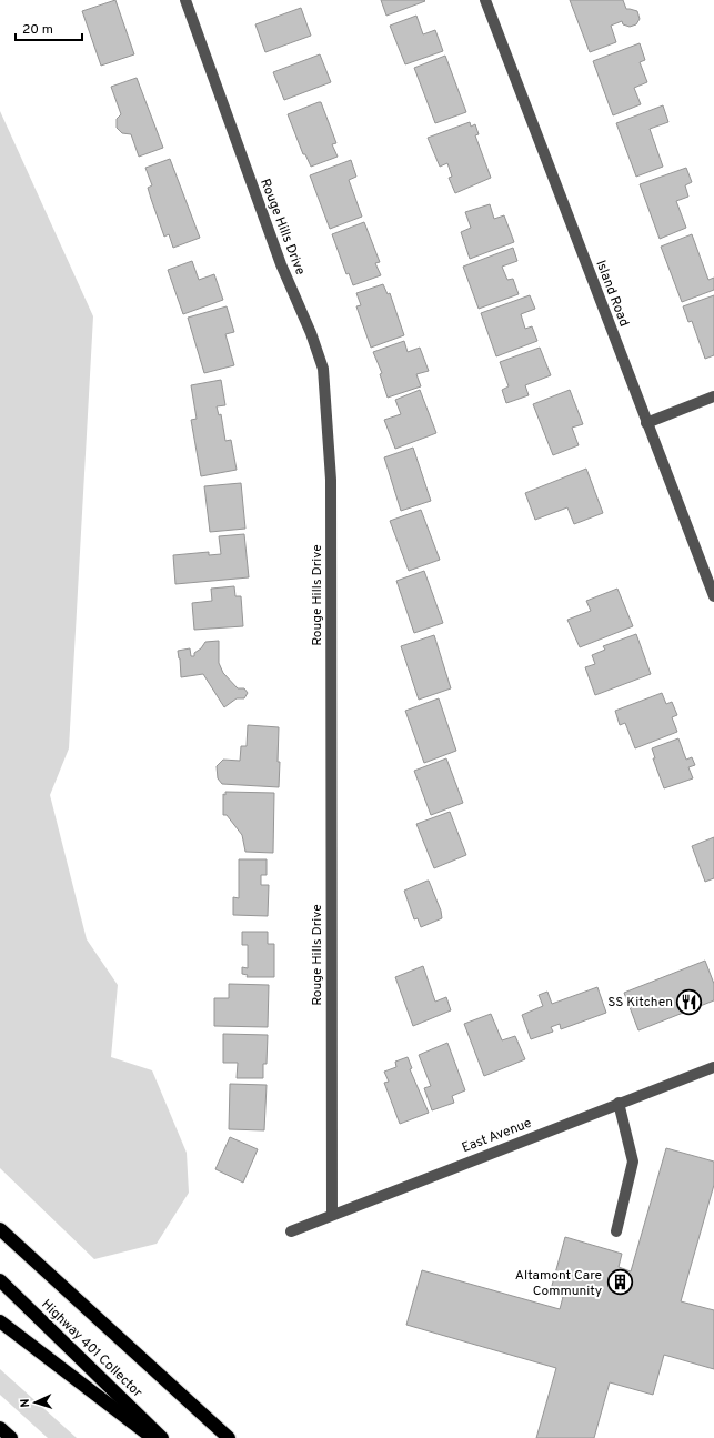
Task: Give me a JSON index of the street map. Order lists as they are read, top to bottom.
{
  "streets": {
    "highway": ["Highway 401 Collector"],
    "street": ["Rouge Hills Drive", "Island Road", "East Avenue"]
  },
  "crossings": [
    ["Rouge Hills Drive", "East Avenue"]
  ],
  "places": {
    "restaurant": ["SS Kitchen"],
    "building": ["Altamont Care Community"]
  },
  "scale_bar": "20 m",
  "north": "left"
}
